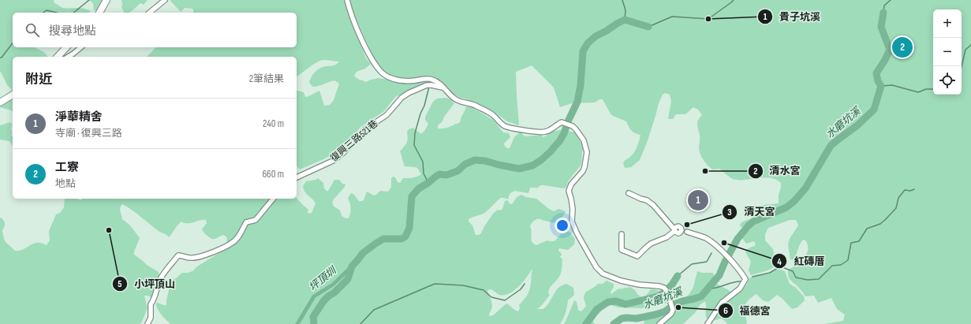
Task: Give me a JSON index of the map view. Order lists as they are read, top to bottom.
{
  "streets": {
    "street": ["復興三路521巷"]
  },
  "water": ["水磨坑溪", "坪頂圳"],
  "places": [
    "貴子坑溪",
    "清水宮",
    "清天宮",
    "小坪頂山",
    "紅磚厝",
    "福德宮"
  ],
  "page": {
    "map_buttons": ["+", "−"],
    "search": "搜尋地點",
    "pins": ["2", "1"],
    "heading": ["附近", "2筆結果"],
    "list": [
      {
        "mark": "1",
        "name": "淨華精舍",
        "note": "寺廟 · 復興三路",
        "value": "240 m"
      },
      {
        "mark": "2",
        "name": "工寮",
        "note": "地點",
        "value": "660 m"
      }
    ]
  }
}
